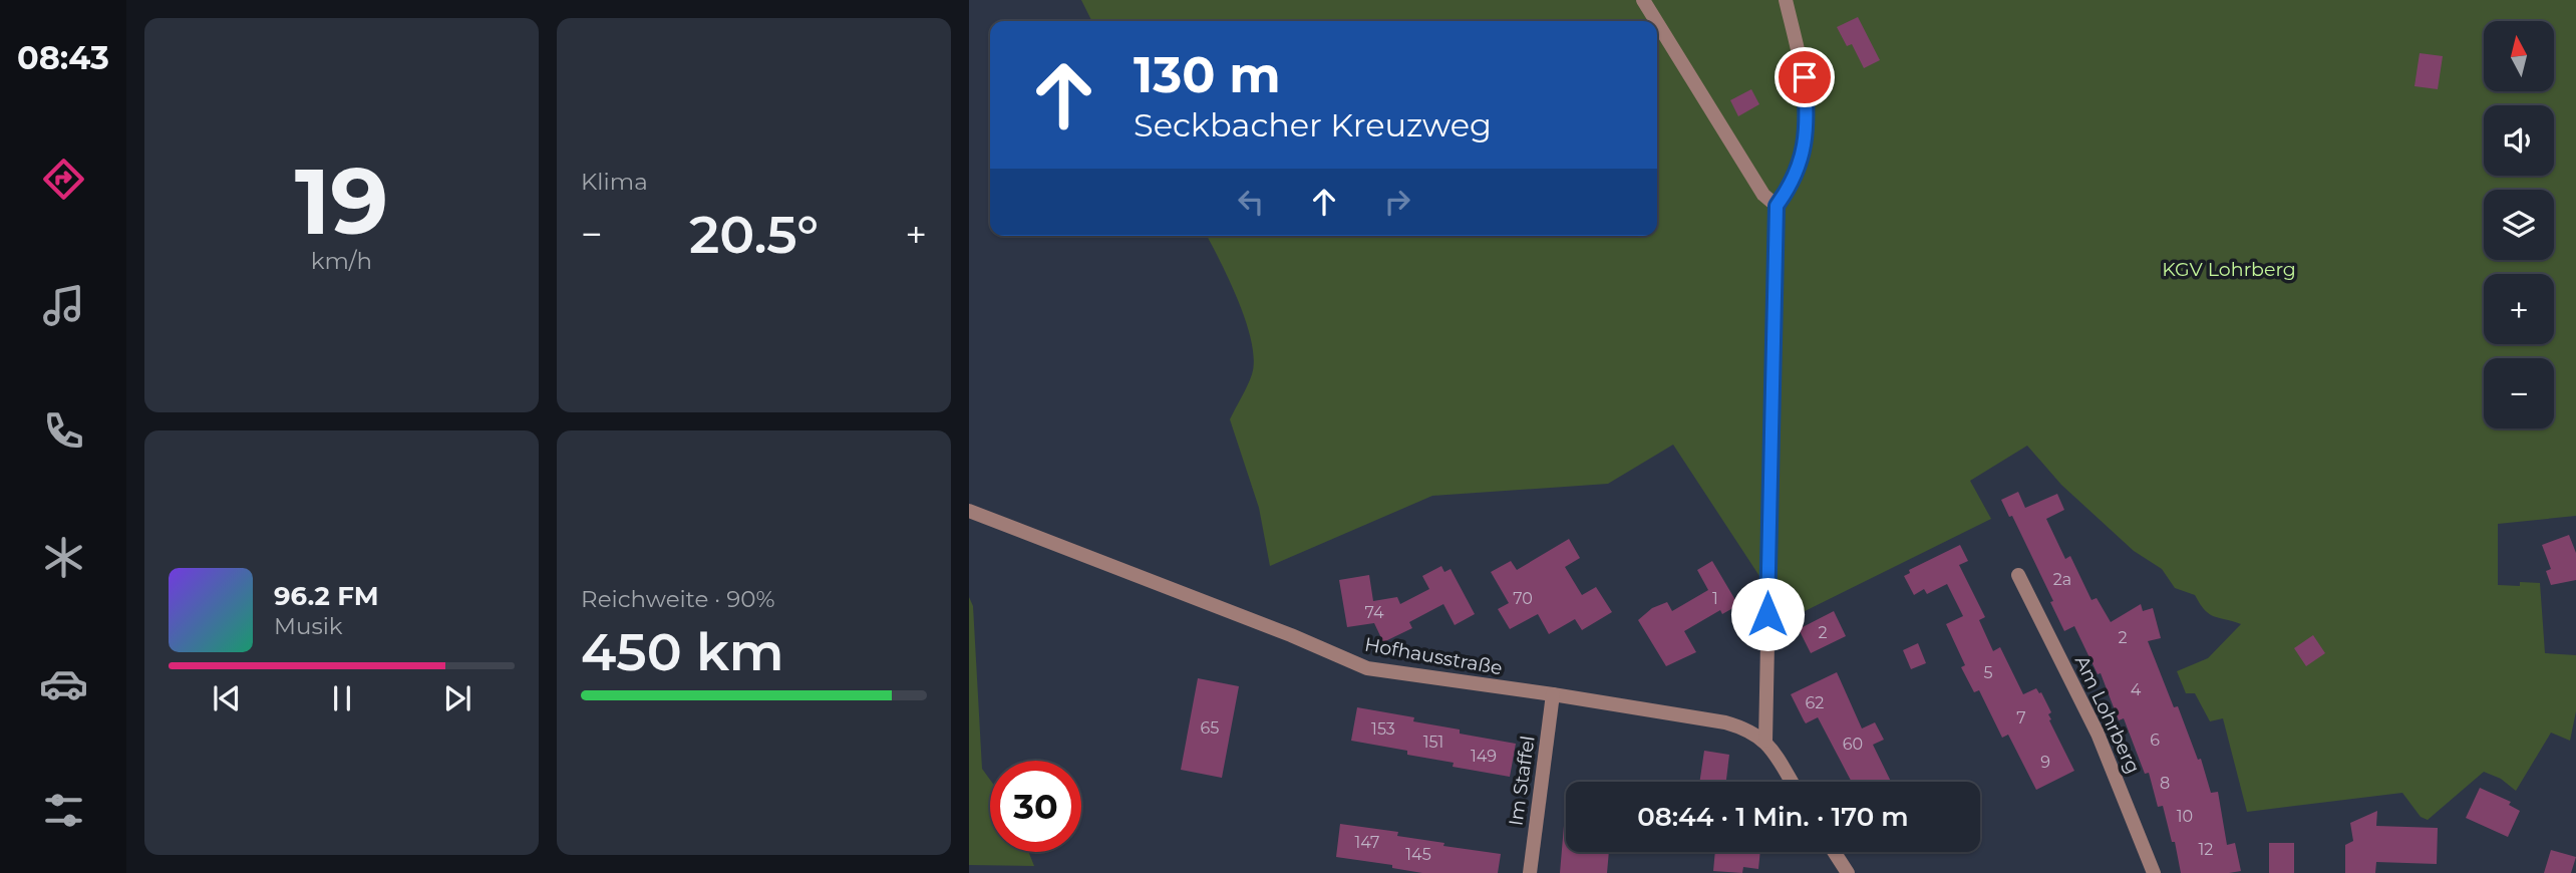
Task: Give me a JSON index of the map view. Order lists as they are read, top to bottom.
{
  "streets": {
    "street": ["Hofhausstraße", "Am Lohrberg", "Im Staffel"]
  },
  "crossings": [
    ["Hofhausstraße", "Im Staffel"]
  ],
  "parks": ["KGV Lohrberg"],
  "house_numbers": [
    "2a",
    "70",
    "1",
    "74",
    "2",
    "2",
    "5",
    "4",
    "62",
    "7",
    "65",
    "153",
    "6",
    "151",
    "60",
    "149",
    "9",
    "8",
    "10",
    "147",
    "12",
    "145"
  ],
  "north": "top",
  "page": {
    "tabs": "08:43",
    "tile": [
      ["19", "km/h"],
      "Klima",
      ["Reichweite · 90%", "450 km"]
    ],
    "map_buttons": ["+", "−"],
    "turn": ["130 m", "Seckbacher Kreuzweg"],
    "heat": ["−", "20.5°", "+"],
    "song": ["96.2 FM", "Musik"],
    "limit": "30",
    "trip": "08:44 · 1 Min. · 170 m"
  }
}
